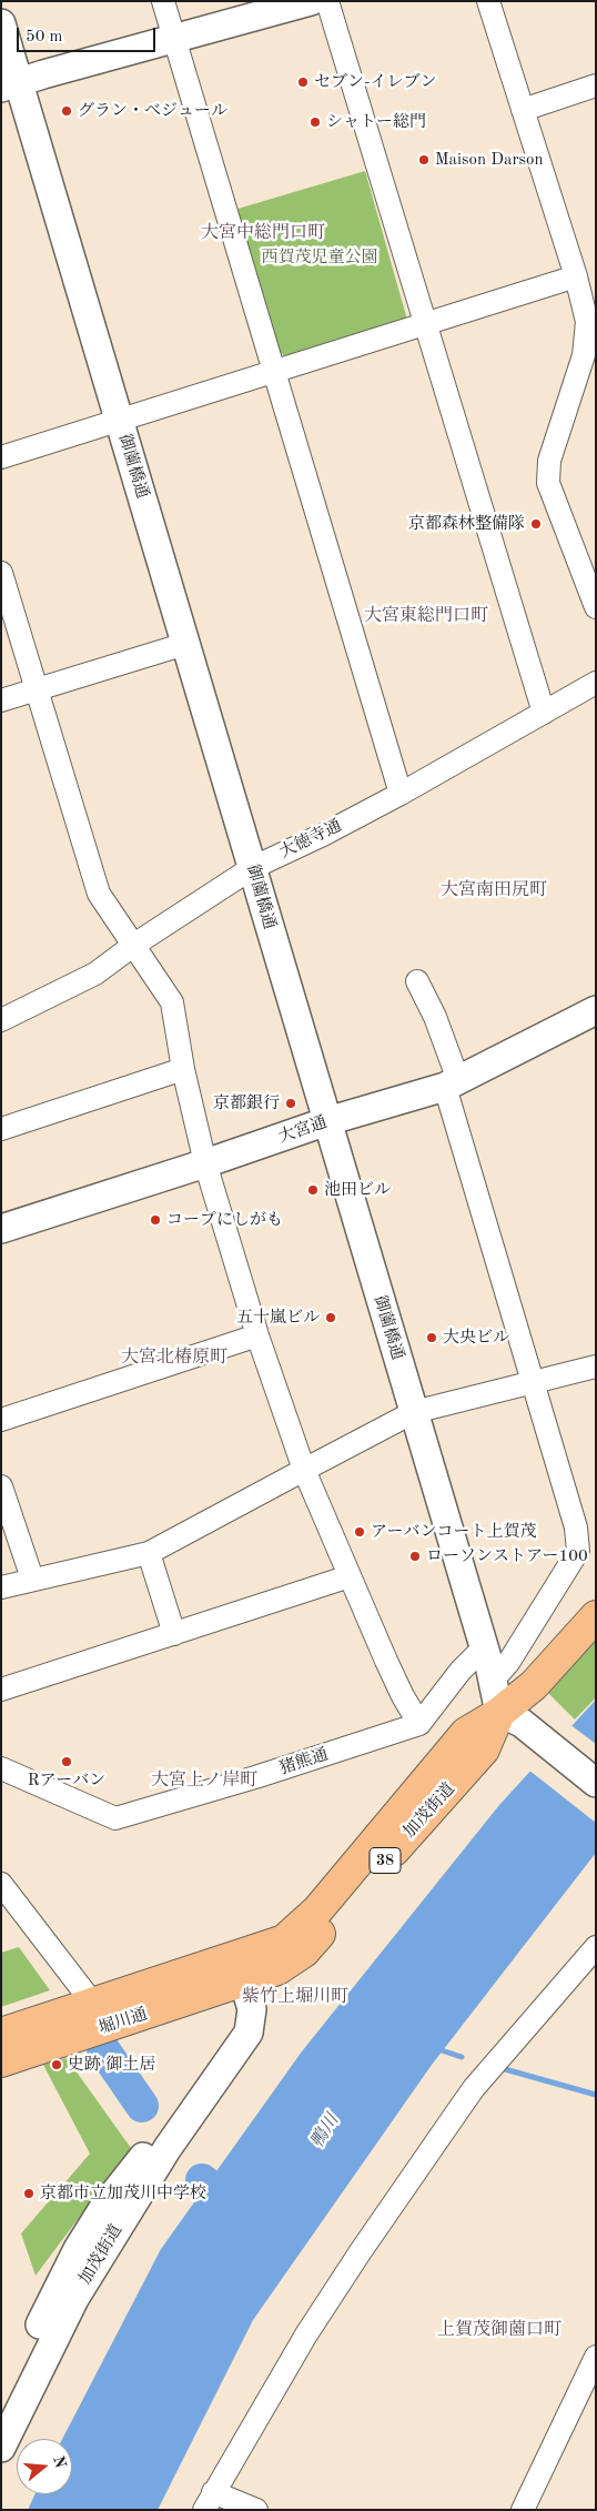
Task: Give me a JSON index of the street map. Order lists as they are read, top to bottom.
{
  "streets": {
    "main road": ["加茂街道", "38", "堀川通"],
    "street": [
      "御薗橋通",
      "大徳寺通",
      "大宮通",
      "猪熊通"
    ]
  },
  "crossings": [
    ["御薗橋通", "大徳寺通"],
    ["御薗橋通", "大宮通"],
    ["御薗橋通", "加茂街道"],
    ["加茂街道", "堀川通"]
  ],
  "districts": [
    "大宮中総門口町",
    "大宮東総門口町",
    "大宮南田尻町",
    "大宮北椿原町",
    "大宮上ノ岸町",
    "紫竹上堀川町",
    "上賀茂御薗口町"
  ],
  "water": ["鴨川"],
  "parks": ["西賀茂児童公園"],
  "places": [
    "セブン-イレブン",
    "グラン・べジュール",
    "シャトー総門",
    "Maison Darson",
    "京都森林整備隊",
    "京都銀行",
    "池田ビル",
    "コープにしがも",
    "五十嵐ビル",
    "大央ビル",
    "アーバンコート上賀茂",
    "ローソンストアー100",
    "Rアーバン",
    "史跡 御土居",
    "京都市立加茂川中学校"
  ],
  "scale_bar": "50 m",
  "north": "right"
}
